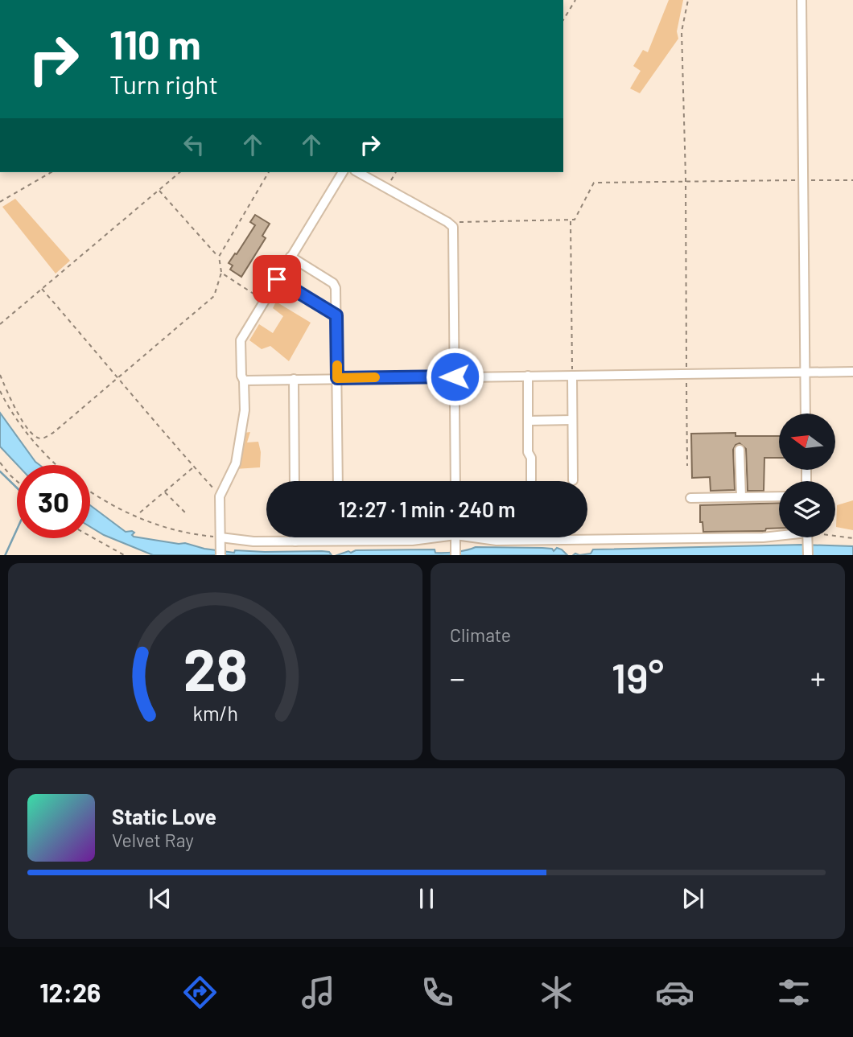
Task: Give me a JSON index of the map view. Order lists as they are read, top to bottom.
{
  "north": "left",
  "page": {
    "turn": ["110 m", "Turn right"],
    "limit": "30",
    "trip": "12:27 · 1 min · 240 m",
    "tile": "Climate",
    "heat": ["−", "19°", "+"],
    "song": ["Static Love", "Velvet Ray"],
    "tabs": "12:26",
    "gauge": ["28", "km/h"]
  }
}
